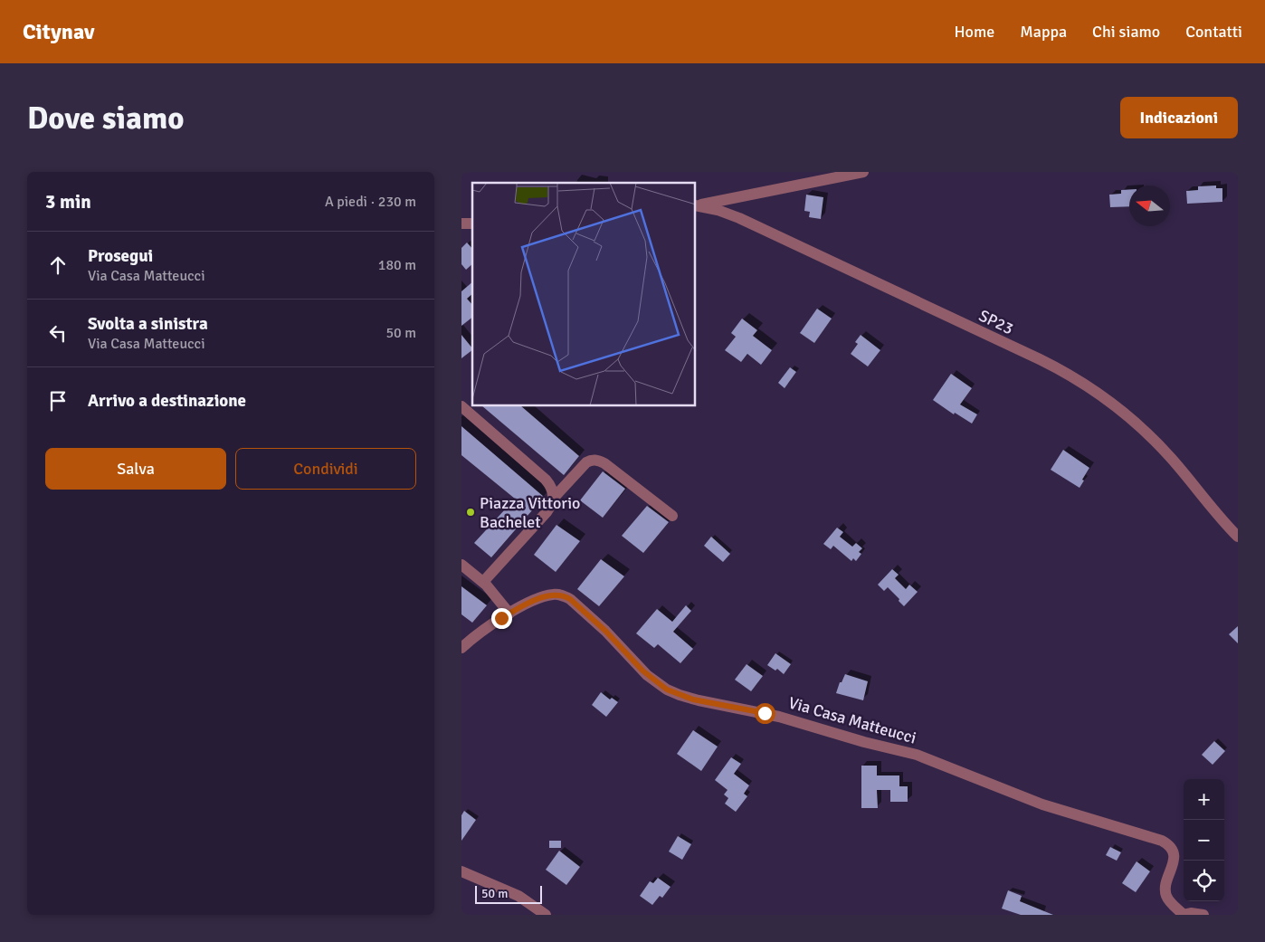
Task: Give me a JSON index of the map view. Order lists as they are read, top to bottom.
{
  "streets": {
    "street": ["SP23", "Via Casa Matteucci"]
  },
  "places": ["Piazza Vittorio Bachelet"],
  "scale_bar": "50 m",
  "north": "left",
  "page": {
    "header": "Citynav",
    "nav": [
      "Home",
      "Mappa",
      "Chi siamo",
      "Contatti"
    ],
    "buttons": [
      "Indicazioni",
      ["Salva", "Condividi"]
    ],
    "title": "Dove siamo",
    "heading": ["3 min", "A piedi · 230 m"],
    "list": [
      ["Prosegui", "Via Casa Matteucci", "180 m"],
      ["Svolta a sinistra", "Via Casa Matteucci", "50 m"],
      "Arrivo a destinazione"
    ],
    "map_buttons": ["+", "−"],
    "scale": "50 m"
  }
}
